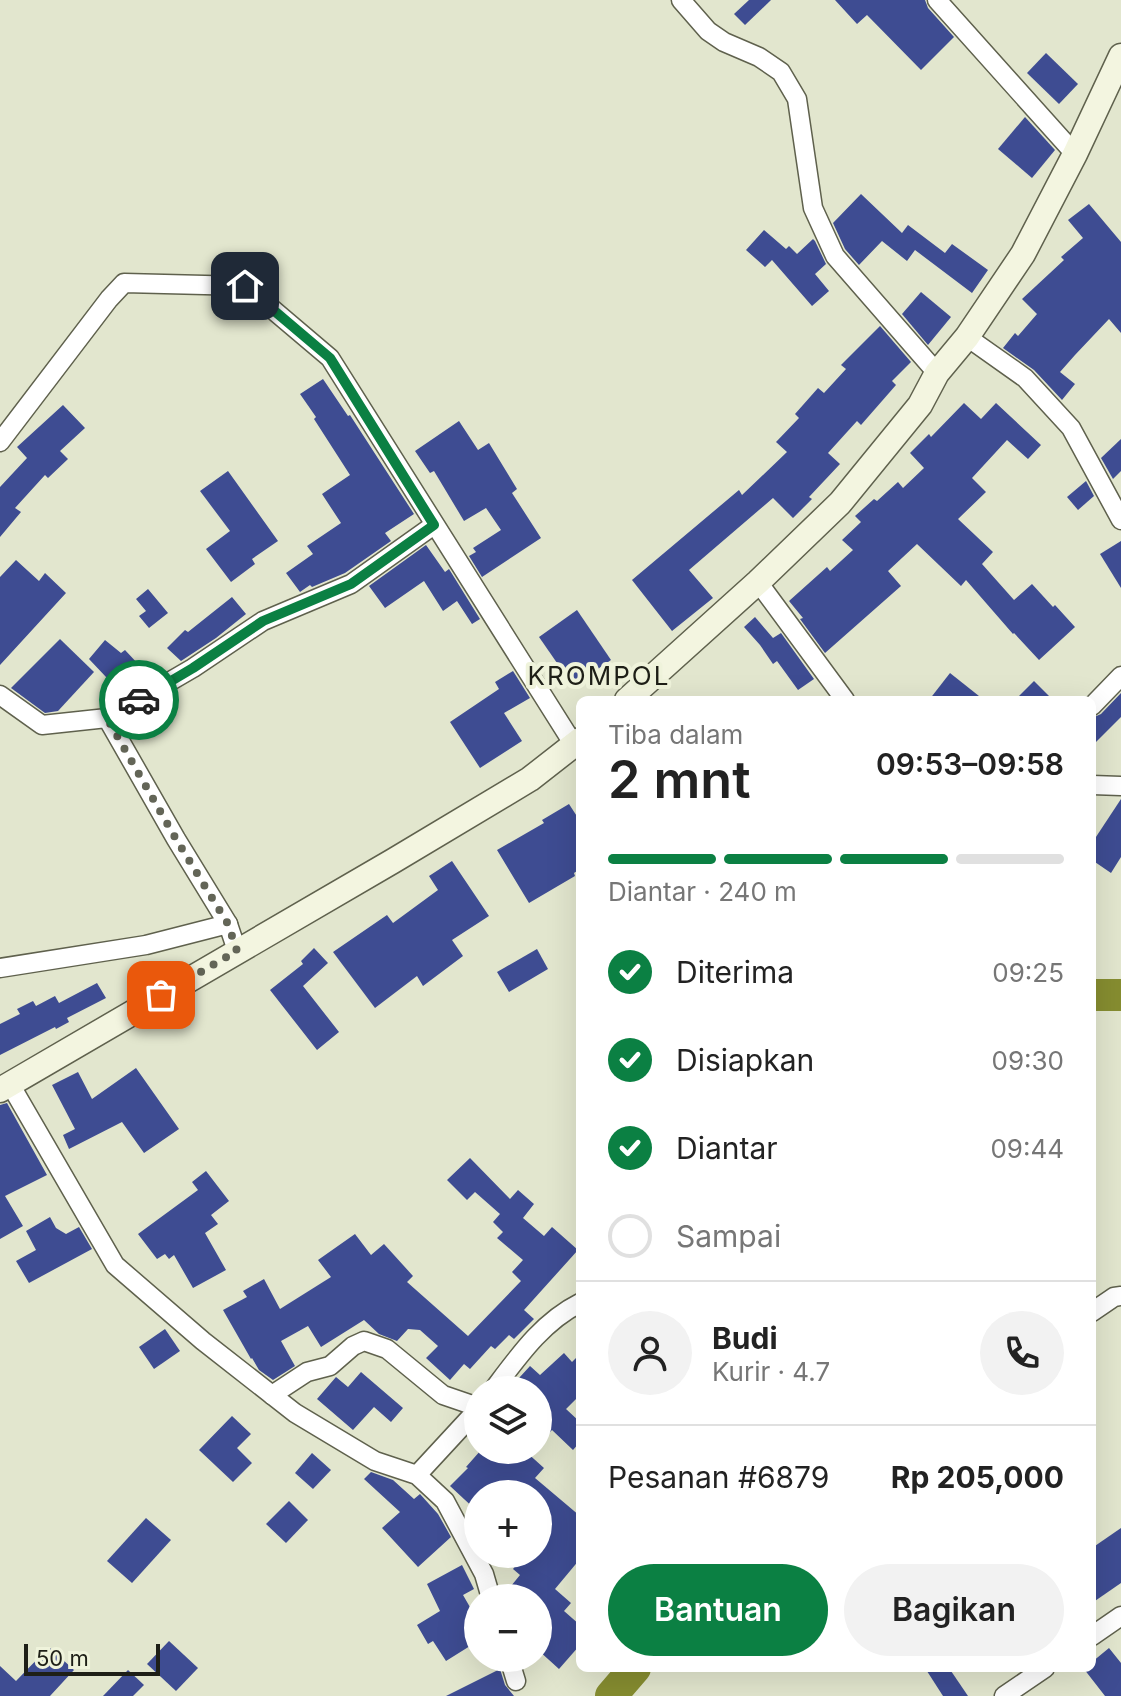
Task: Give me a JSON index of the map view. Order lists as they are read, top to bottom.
{
  "districts": ["KROMPOL"],
  "scale_bar": "50 m",
  "page": {
    "heading": ["2 mnt", "Tiba dalam", "09:53–09:58"],
    "panel": [
      "Budi",
      "Kurir · 4.7",
      "Pesanan #6879",
      "Rp 205,000"
    ],
    "bar": "Diantar · 240 m",
    "list": [
      ["Diterima", "09:25"],
      ["Disiapkan", "09:30"],
      ["Diantar", "09:44"],
      "Sampai"
    ],
    "map_buttons": ["+", "−"],
    "buttons": ["Bantuan", "Bagikan"],
    "scale": "50 m"
  }
}
